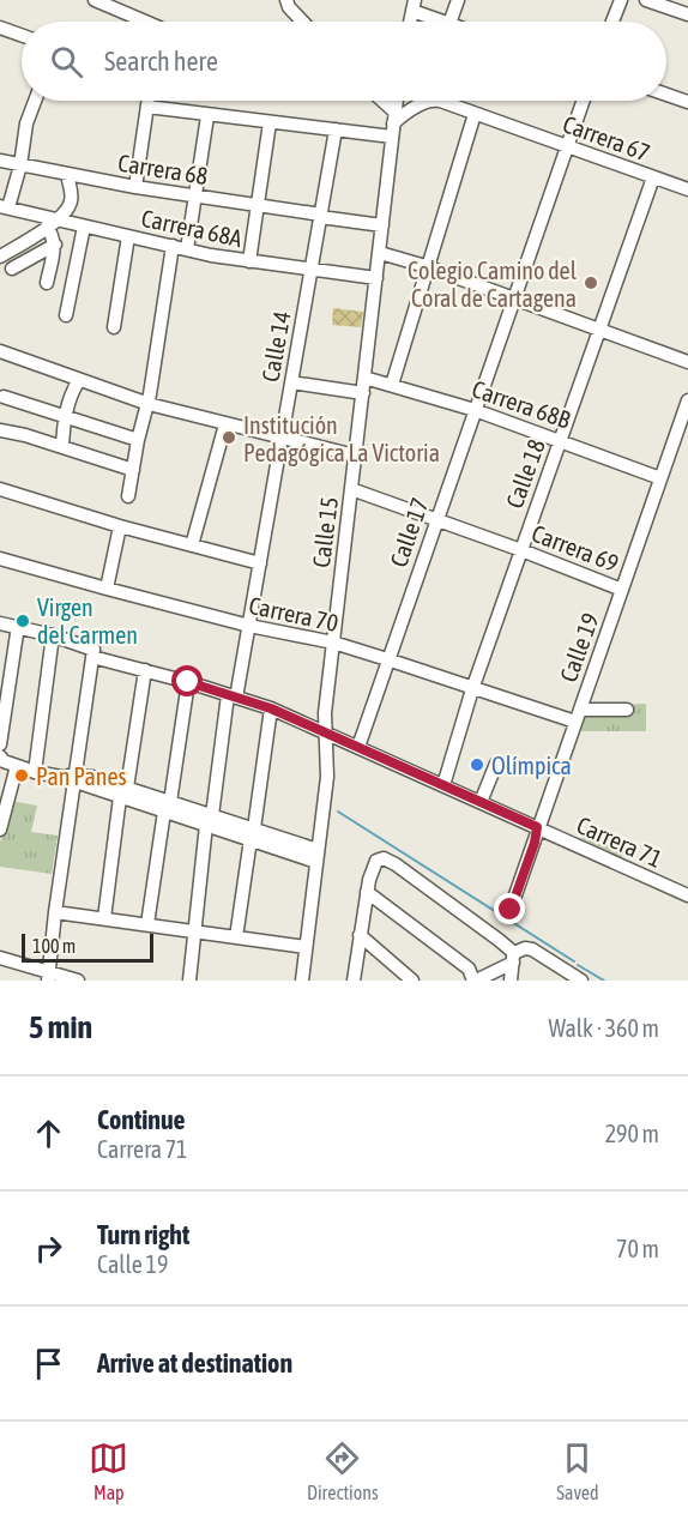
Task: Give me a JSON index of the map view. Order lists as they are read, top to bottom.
{
  "streets": {
    "street": [
      "Carrera 67",
      "Carrera 68",
      "Carrera 68A",
      "Calle 14",
      "Carrera 68B",
      "Calle 18",
      "Calle 15",
      "Calle 17",
      "Carrera 69",
      "Carrera 70",
      "Calle 19",
      "Carrera 71"
    ]
  },
  "crossings": [
    ["Carrera 67", "Calle 18"],
    ["Carrera 67", "Calle 17"],
    ["Carrera 68", "Calle 14"],
    ["Carrera 68", "Calle 15"],
    ["Carrera 68A", "Calle 14"],
    ["Carrera 68A", "Calle 15"],
    ["Calle 14", "Carrera 70"],
    ["Calle 14", "Carrera 71"],
    ["Carrera 68B", "Calle 18"],
    ["Carrera 68B", "Calle 15"],
    ["Carrera 68B", "Calle 17"],
    ["Carrera 68B", "Calle 19"],
    ["Calle 18", "Carrera 69"],
    ["Calle 18", "Carrera 70"],
    ["Calle 18", "Carrera 71"],
    ["Calle 15", "Carrera 69"],
    ["Calle 15", "Carrera 70"],
    ["Calle 15", "Carrera 71"],
    ["Calle 17", "Carrera 69"],
    ["Calle 17", "Carrera 70"],
    ["Calle 17", "Carrera 71"],
    ["Carrera 69", "Calle 19"],
    ["Carrera 70", "Calle 19"],
    ["Calle 19", "Carrera 71"]
  ],
  "places": [
    "Colegio Camino del Coral de Cartagena",
    "Institución Pedagógica La Victoria",
    "Virgen del Carmen",
    "Olímpica",
    "Pan Panes"
  ],
  "scale_bar": "100 m",
  "page": {
    "search": "Search here",
    "scale": "100 m",
    "heading": ["5 min", "Walk · 360 m"],
    "list": [
      ["Continue", "Carrera 71", "290 m"],
      ["Turn right", "Calle 19", "70 m"],
      "Arrive at destination"
    ],
    "nav": ["Map", "Directions", "Saved"]
  }
}
